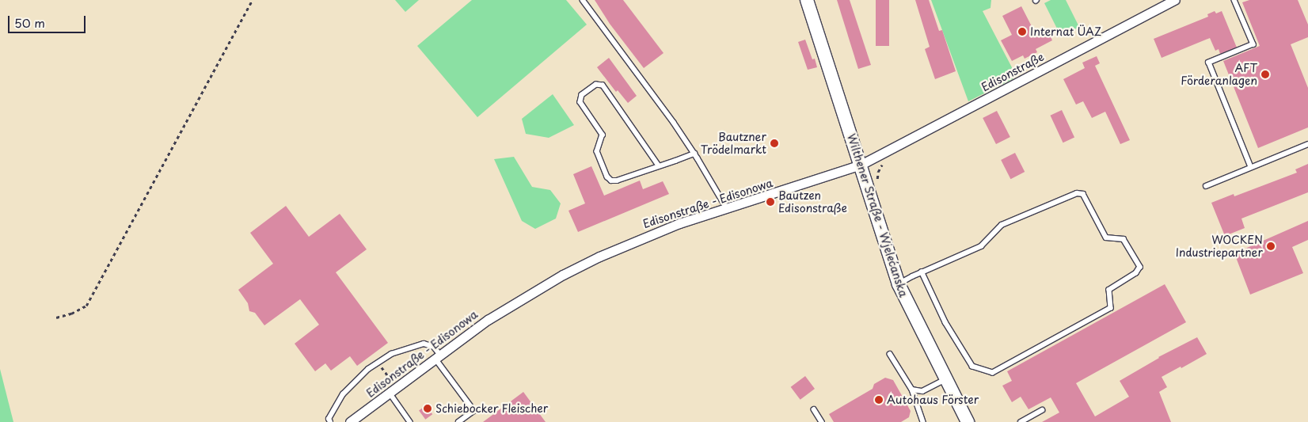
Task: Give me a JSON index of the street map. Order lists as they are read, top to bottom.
{
  "streets": {
    "main road": ["Wilthener Straße - Wjelećanska"],
    "street": ["Edisonstraße", "Edisonstraße - Edisonowa"]
  },
  "crossings": [
    ["Edisonstraße", "Edisonstraße - Edisonowa"],
    ["Edisonstraße", "Wilthener Straße - Wjelećanska"],
    ["Edisonstraße - Edisonowa", "Wilthener Straße - Wjelećanska"]
  ],
  "places": [
    "Internat ÜAZ",
    "AFT Förderanlagen",
    "Bautzner Trödelmarkt",
    "Bautzen Edisonstraße",
    "WOCKEN Industriepartner",
    "Autohaus Förster",
    "Schiebocker Fleischer"
  ],
  "scale_bar": "50 m"
}
